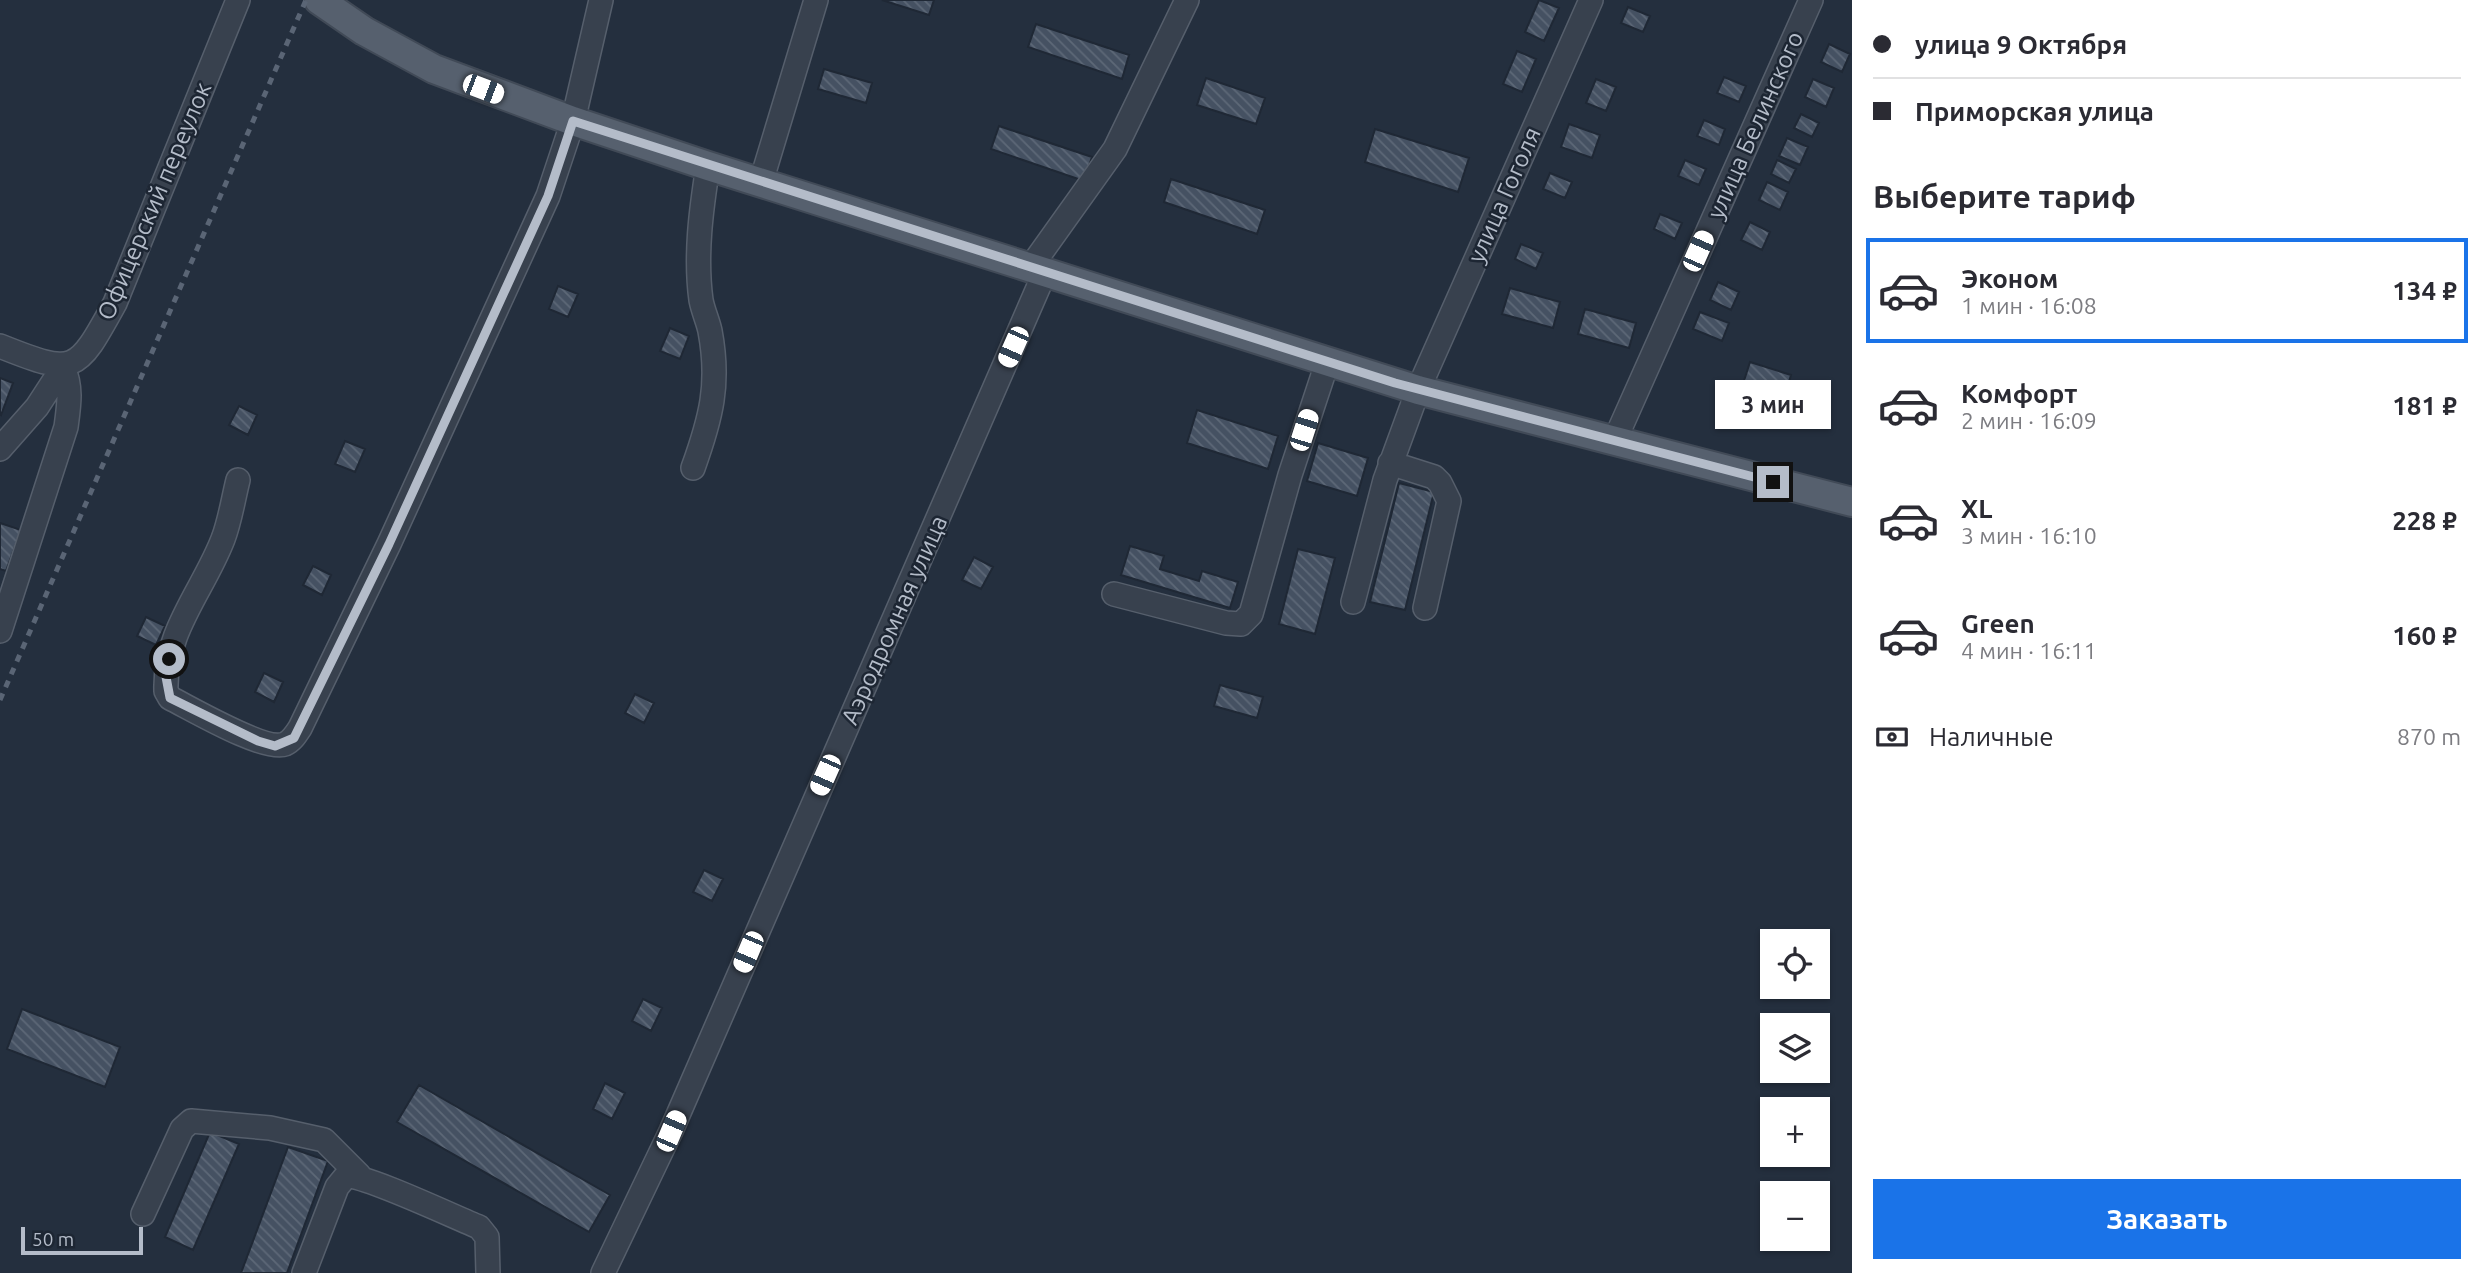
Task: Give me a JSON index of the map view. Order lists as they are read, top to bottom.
{
  "streets": {
    "street": [
      "улица Белинского",
      "улица Гоголя",
      "Офицерский переулок",
      "Аэродромная улица"
    ]
  },
  "scale_bar": "50 m",
  "page": {
    "banner": ["улица 9 Октября", "Приморская улица"],
    "heading": "Выберите тариф",
    "list": [
      {
        "name": "Эконом",
        "note": "1 мин · 16:08",
        "value": "134 ₽"
      },
      {
        "name": "Комфорт",
        "note": "2 мин · 16:09",
        "value": "181 ₽"
      },
      {
        "name": "XL",
        "note": "3 мин · 16:10",
        "value": "228 ₽"
      },
      {
        "name": "Green",
        "note": "4 мин · 16:11",
        "value": "160 ₽"
      }
    ],
    "bubble": "3 мин",
    "pay": ["Наличные", "870 m"],
    "map_buttons": ["+", "−"],
    "buttons": "Заказать",
    "scale": "50 m"
  }
}
